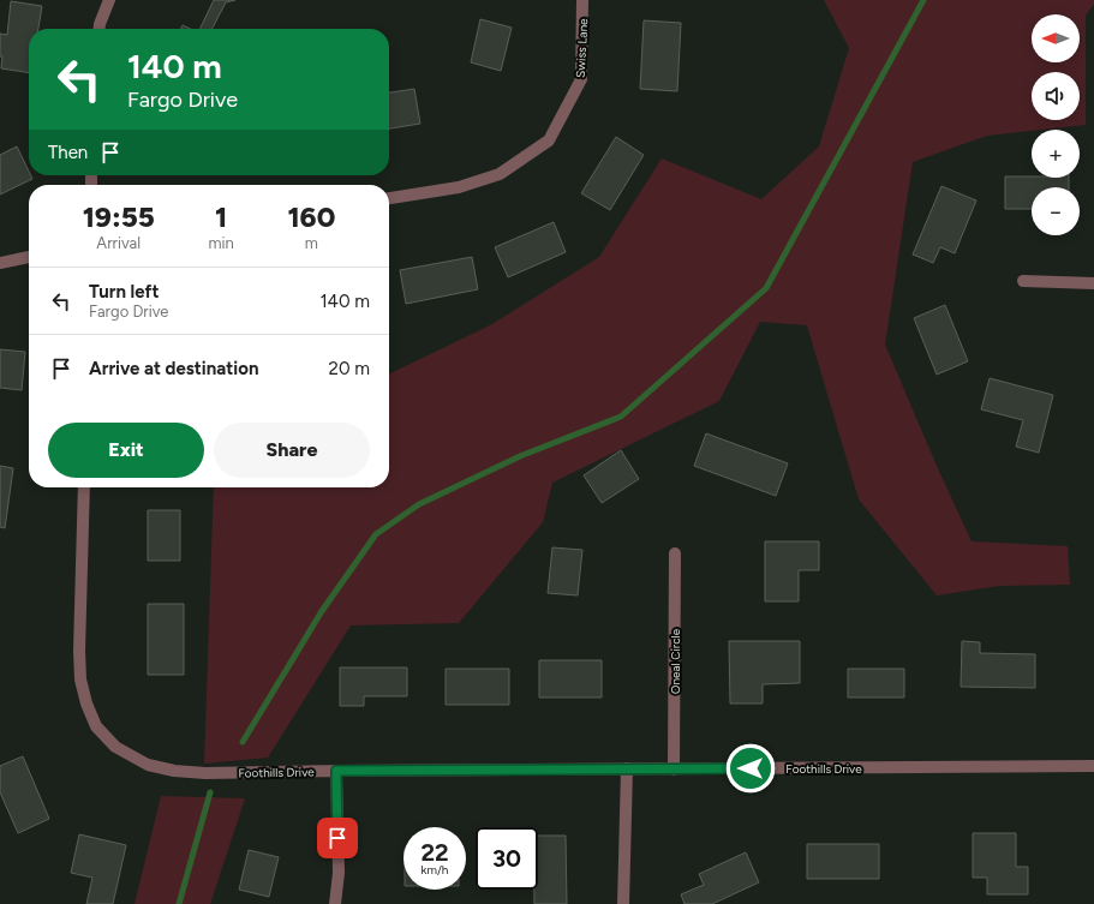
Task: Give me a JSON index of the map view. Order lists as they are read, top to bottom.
{
  "streets": {
    "street": ["Swiss Lane", "Oneal Circle", "Foothills Drive"]
  },
  "crossings": [
    ["Oneal Circle", "Foothills Drive"]
  ],
  "north": "left",
  "page": {
    "map_buttons": ["+", "−"],
    "turn": ["140 m", "Fargo Drive"],
    "then": "Then",
    "eta": [
      "19:55",
      "Arrival",
      "1",
      "min",
      "160",
      "m"
    ],
    "list": [
      {
        "name": "Turn left",
        "note": "Fargo Drive",
        "value": "140 m"
      },
      {
        "name": "Arrive at destination",
        "value": "20 m"
      }
    ],
    "buttons": ["Exit", "Share"],
    "speed": "22 km/h",
    "limit": "30"
  }
}
